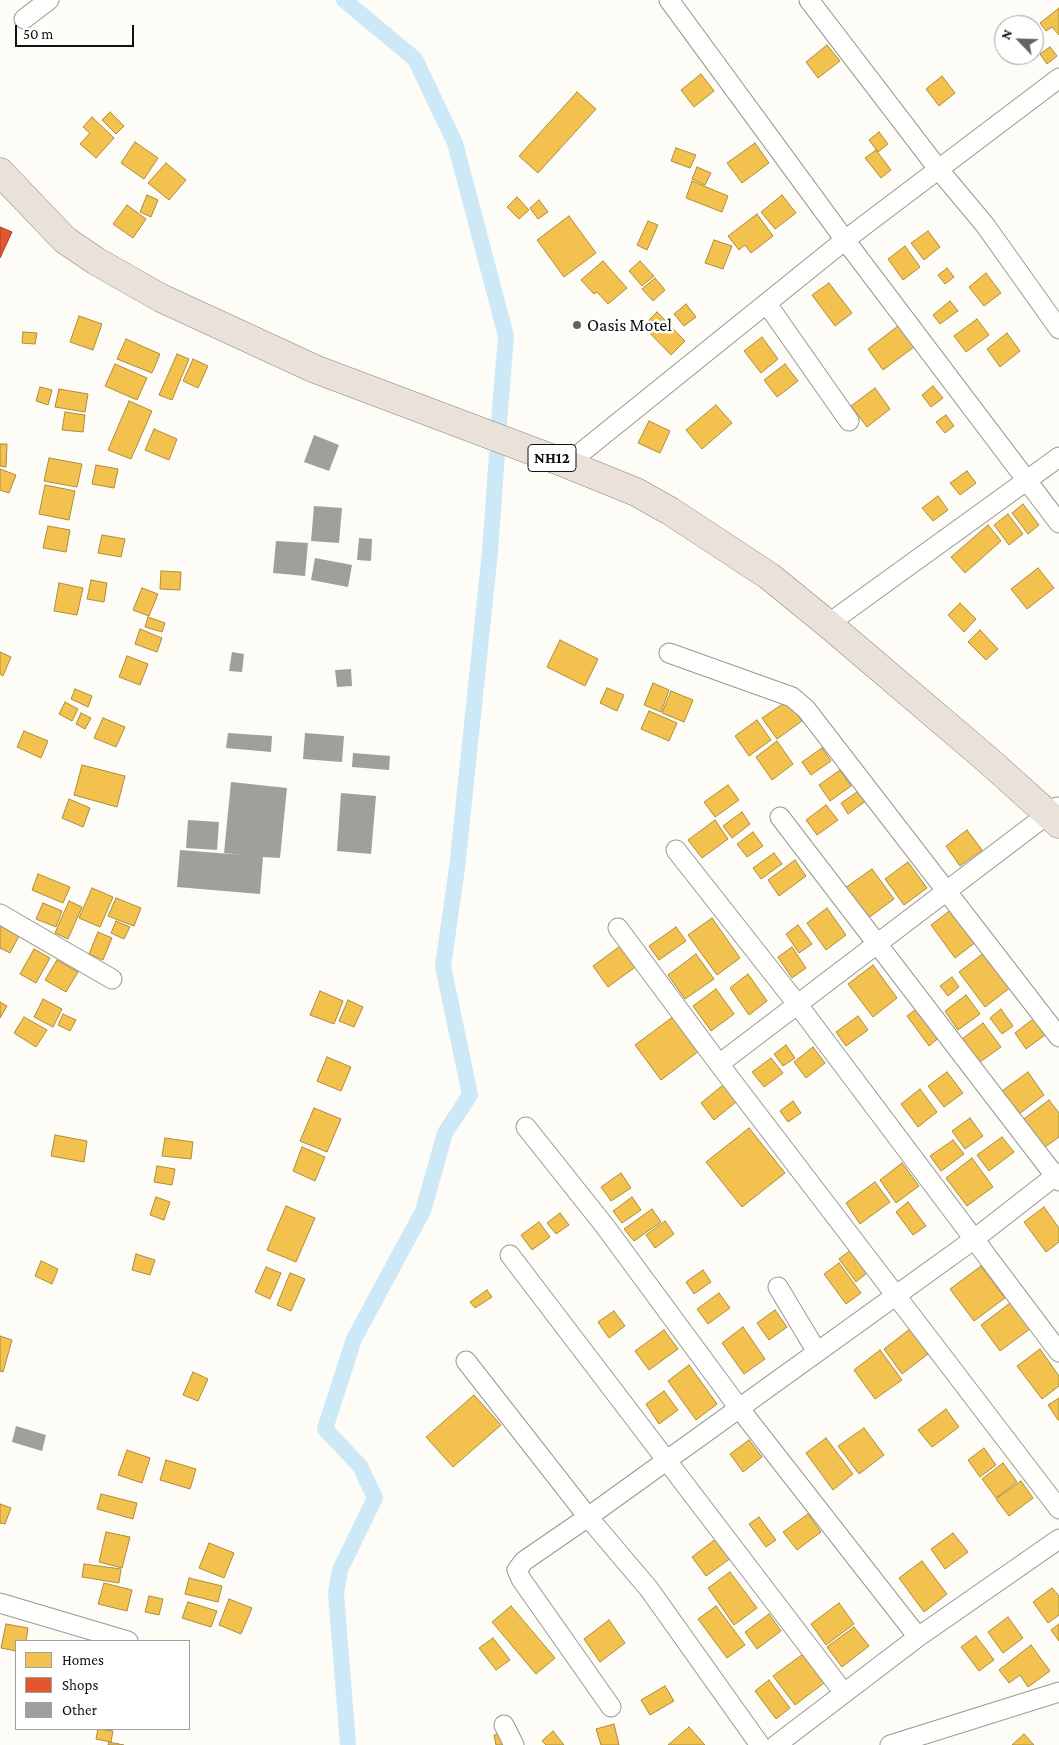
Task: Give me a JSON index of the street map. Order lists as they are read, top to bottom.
{
  "streets": {
    "highway": ["NH12"]
  },
  "places": ["Oasis Motel"],
  "legend": ["Homes", "Shops", "Other"],
  "scale_bar": "50 m",
  "north": "top left"
}
